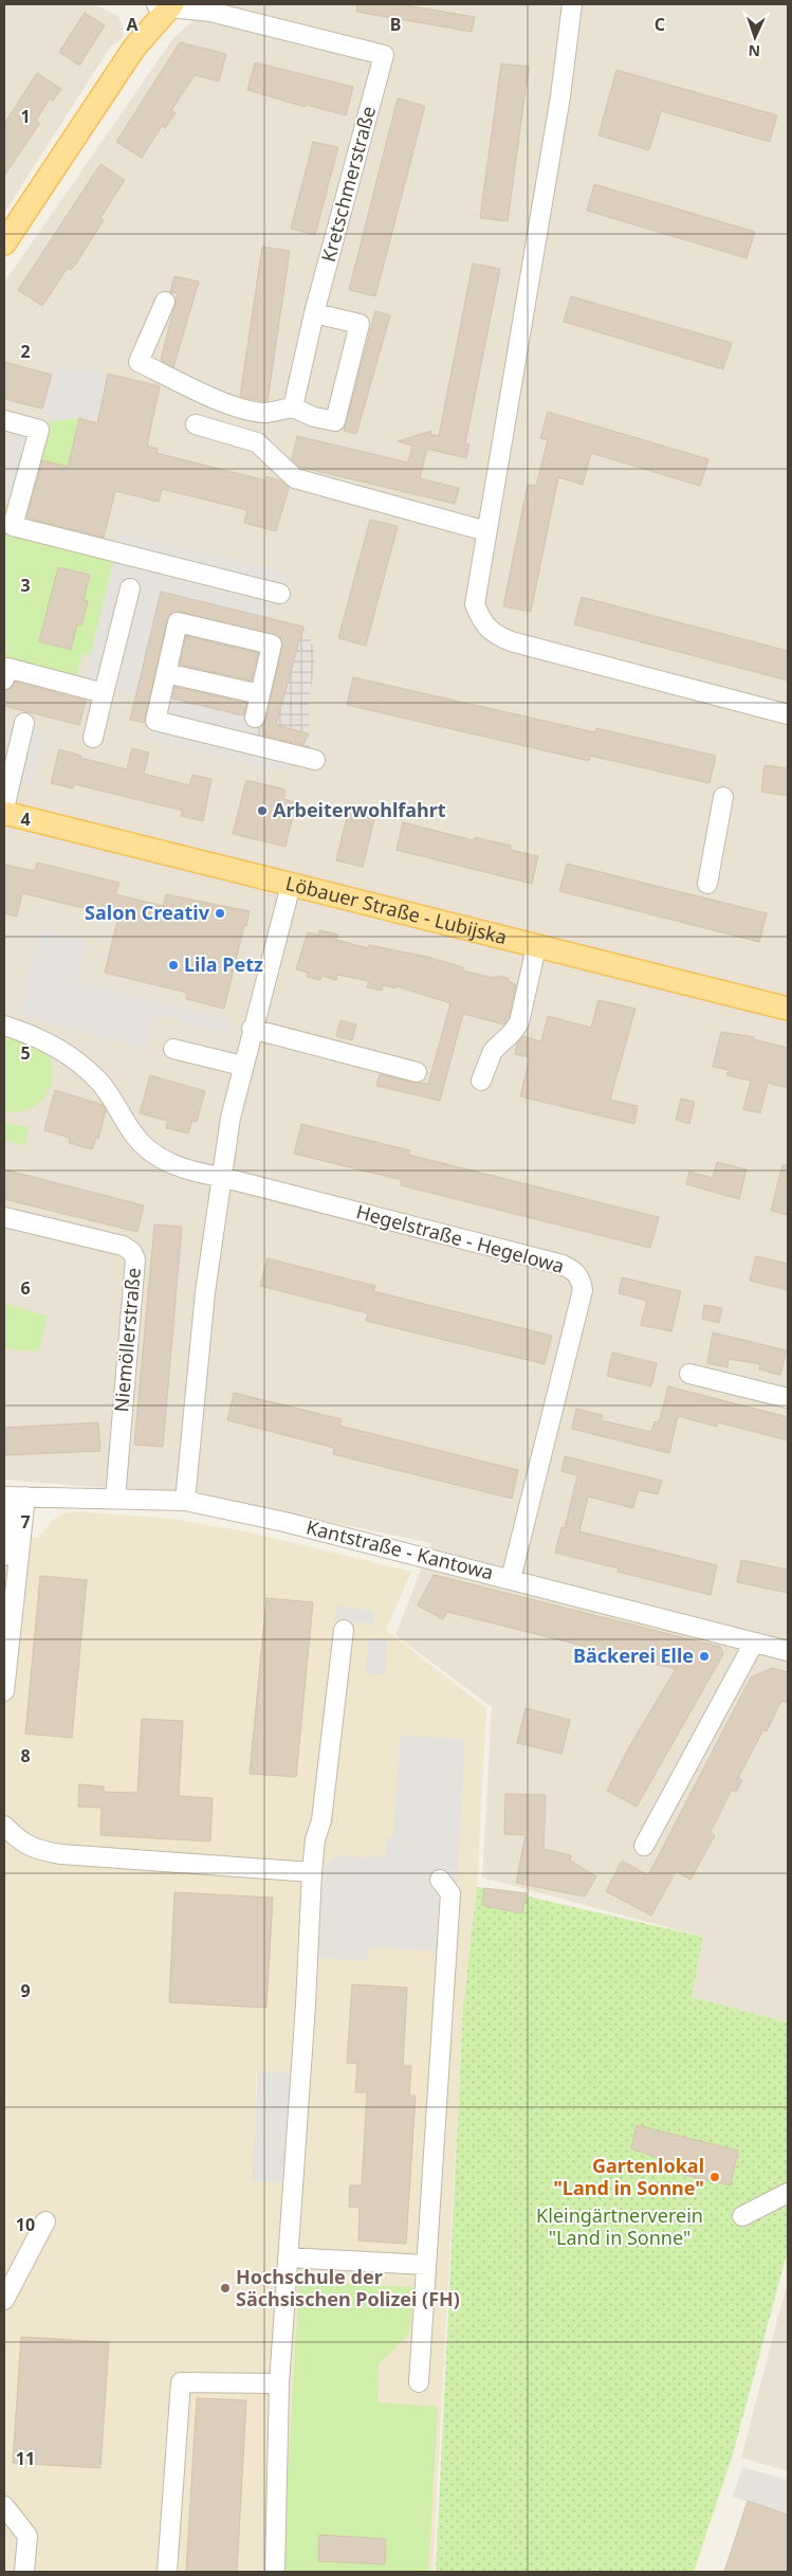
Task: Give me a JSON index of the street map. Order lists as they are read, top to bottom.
{
  "streets": {
    "main road": ["Löbauer Straße - Lubijska"],
    "street": [
      "Kretschmerstraße",
      "Hegelstraße - Hegelowa",
      "Niemöllerstraße",
      "Kantstraße - Kantowa"
    ]
  },
  "crossings": [
    ["Hegelstraße - Hegelowa", "Kantstraße - Kantowa"],
    ["Niemöllerstraße", "Kantstraße - Kantowa"]
  ],
  "parks": ["Kleingärtnerverein \"Land in Sonne\""],
  "places": [
    "Arbeiterwohlfahrt",
    "Salon Creativ",
    "Lila Petz",
    "Bäckerei Elle",
    "Gartenlokal \"Land in Sonne\"",
    "Hochschule der Sächsischen Polizei (FH)"
  ],
  "north": "bottom",
  "grid": {
    "columns": ["A", "B", "C"],
    "rows": [
      "1",
      "2",
      "3",
      "4",
      "5",
      "6",
      "7",
      "8",
      "9",
      "10",
      "11"
    ]
  }
}
